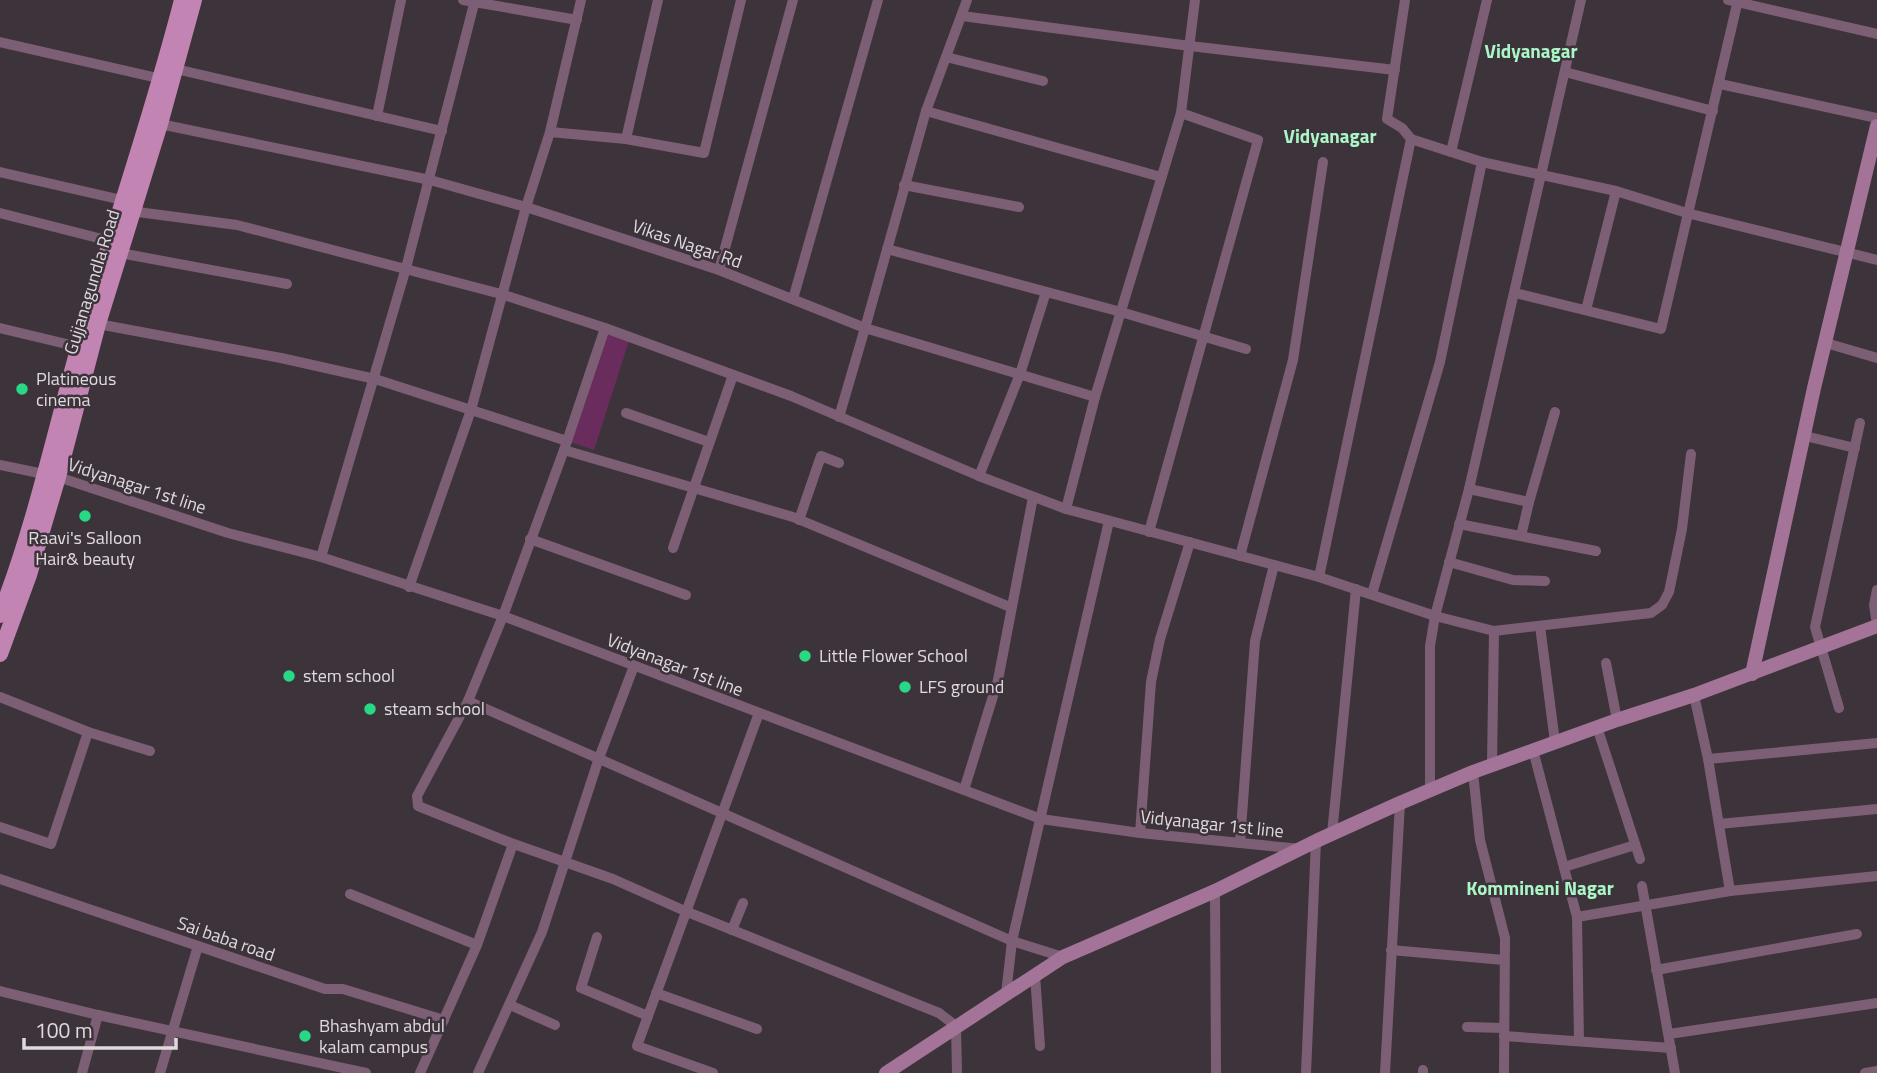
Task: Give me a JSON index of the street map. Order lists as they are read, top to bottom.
{
  "streets": {
    "main road": ["Gujjanagundla Road"],
    "street": ["Vikas Nagar Rd", "Vidyanagar 1st line", "Sai baba road"]
  },
  "crossings": [
    ["Vikas Nagar Rd", "Gujjanagundla Road"],
    ["Gujjanagundla Road", "Vidyanagar 1st line"]
  ],
  "districts": ["Vidyanagar", "Vidyanagar", "Kommineni Nagar"],
  "places": [
    "Platineous cinema",
    "Raavi's Salloon Hair& beauty",
    "Little Flower School",
    "stem school",
    "LFS ground",
    "steam school",
    "Bhashyam abdul kalam campus"
  ],
  "scale_bar": "100 m"
}
